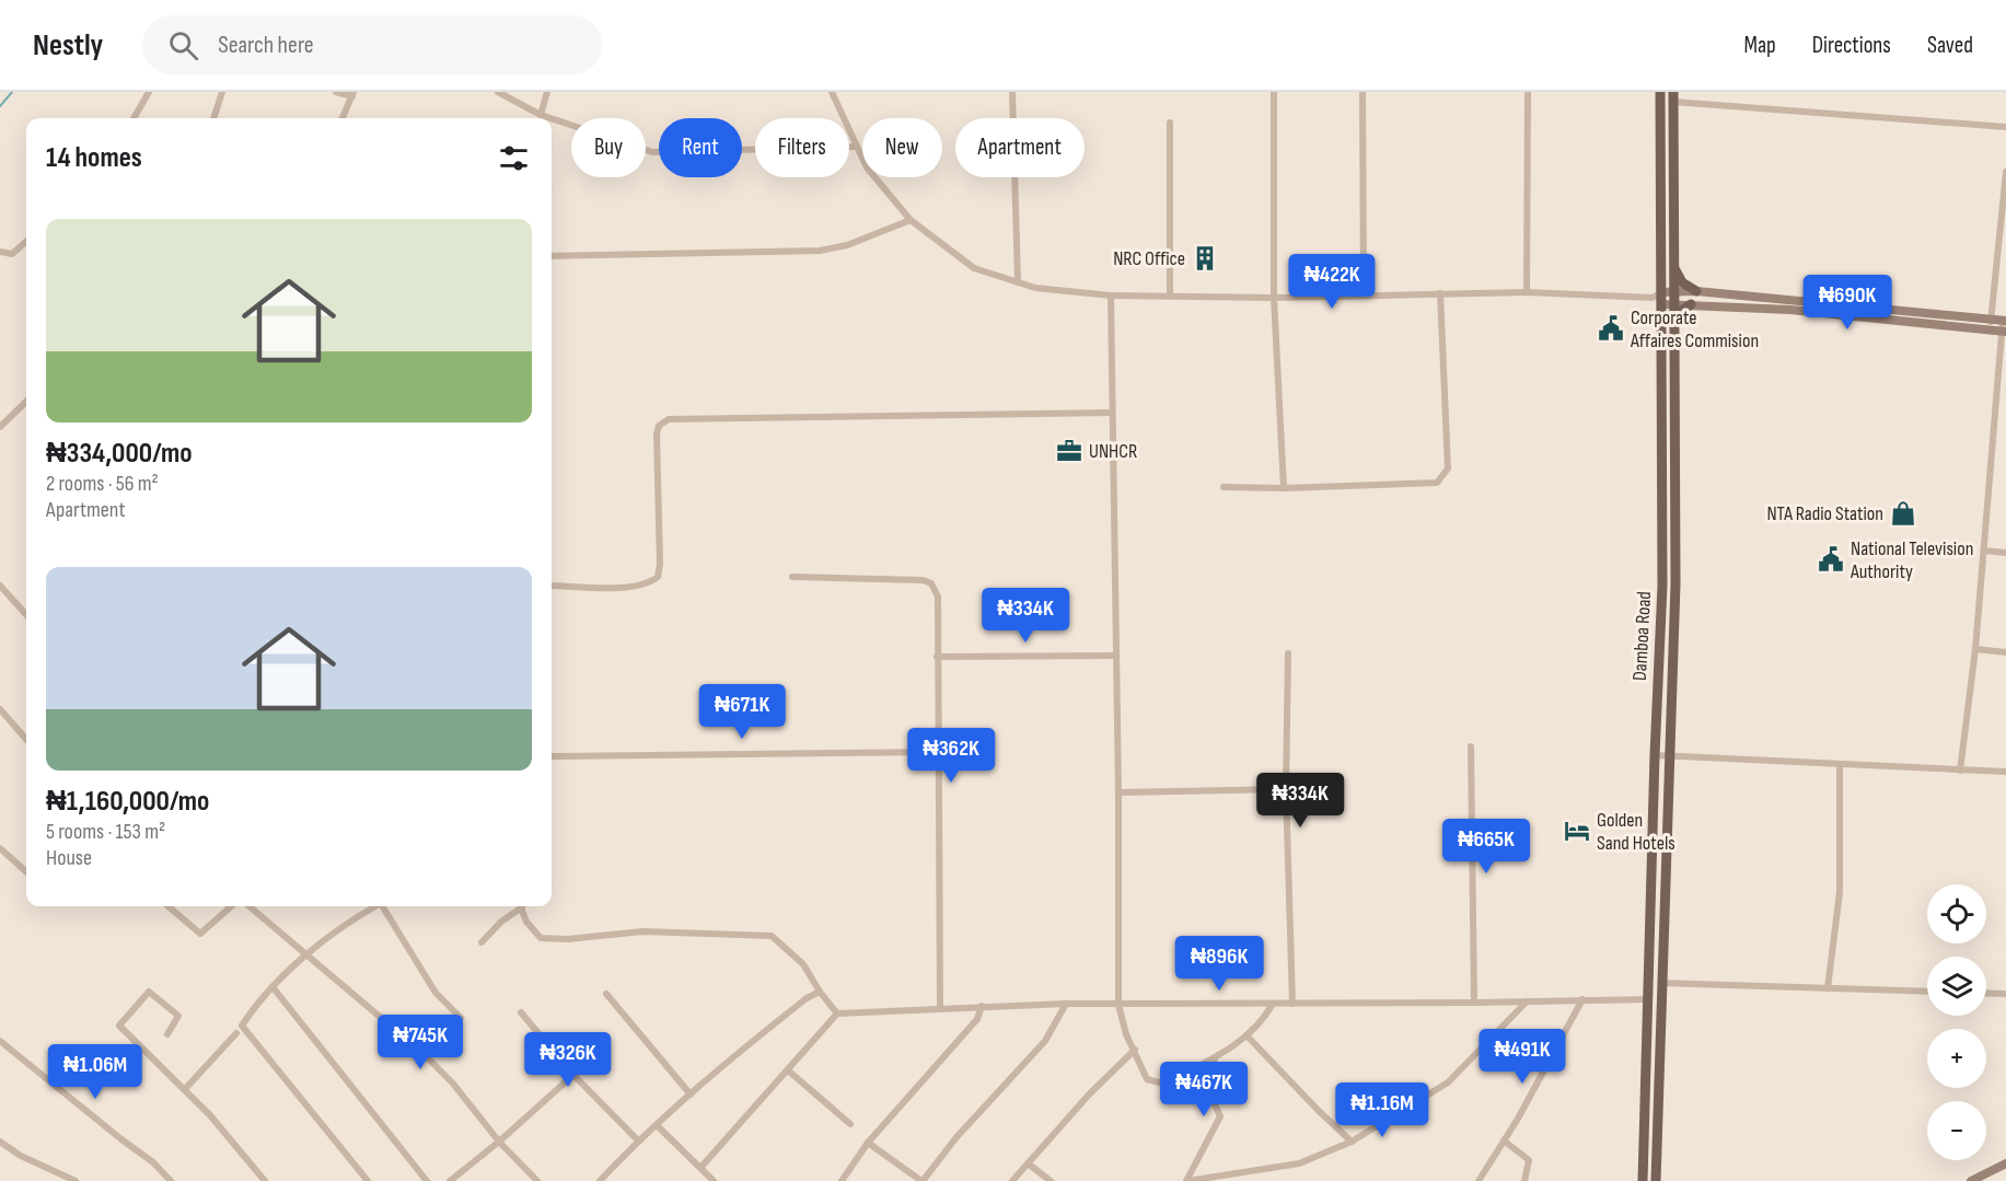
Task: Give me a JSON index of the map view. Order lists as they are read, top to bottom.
{
  "streets": {
    "main road": ["Damboa Road"]
  },
  "places": {
    "building": ["NRC Office"],
    "public building": ["Corporate Affaires Commision", "National Television Authority"],
    "office": ["UNHCR"],
    "shop": ["NTA Radio Station"],
    "hotel": ["Golden Sand Hotels"]
  },
  "page": {
    "header": "Nestly",
    "search": "Search here",
    "nav": ["Map", "Directions", "Saved"],
    "chip": [
      "Buy",
      "Rent",
      "Filters",
      "New",
      "Apartment"
    ],
    "heading": "14 homes",
    "list": [
      {
        "name": "₦334,000/mo",
        "note": "2 rooms · 56 m² · Apartment"
      },
      {
        "name": "₦1,160,000/mo",
        "note": "5 rooms · 153 m² · House"
      }
    ],
    "price": [
      "₦422K",
      "₦690K",
      "₦334K",
      "₦671K",
      "₦362K",
      "₦334K",
      "₦665K",
      "₦896K",
      "₦745K",
      "₦491K",
      "₦326K",
      "₦1.06M",
      "₦467K",
      "₦1.16M"
    ],
    "map_buttons": ["+", "−"]
  }
}
